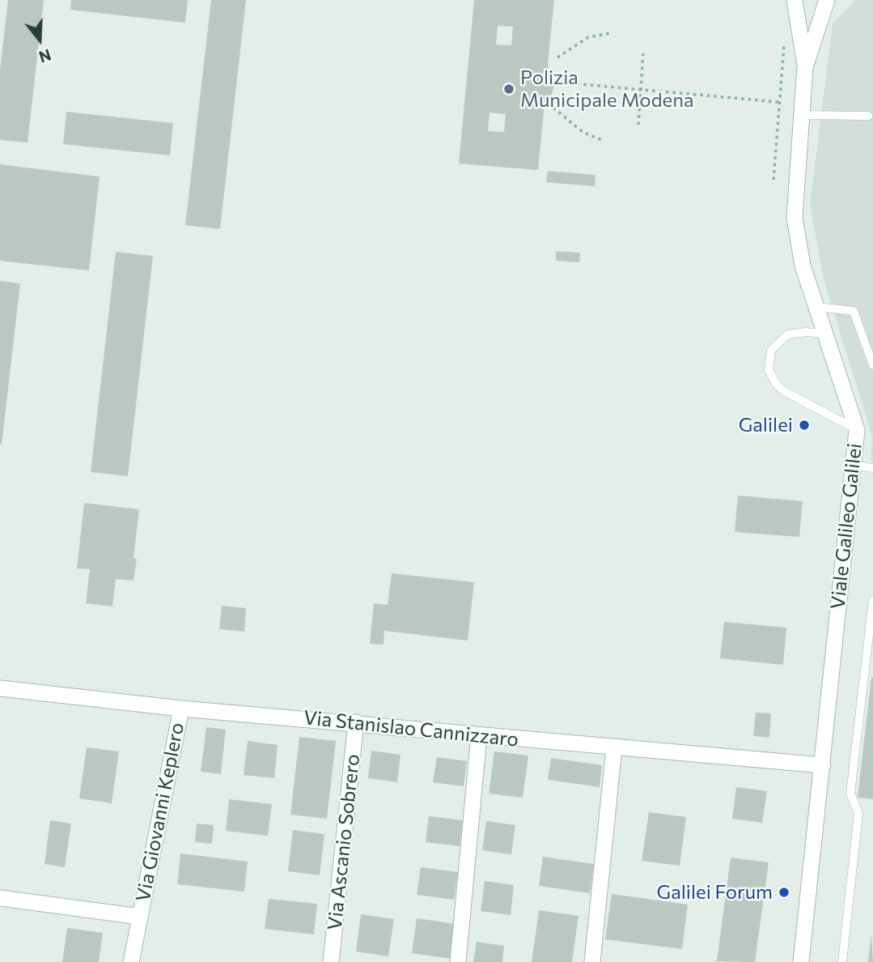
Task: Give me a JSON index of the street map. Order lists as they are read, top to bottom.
{
  "streets": {
    "street": [
      "Viale Galileo Galilei",
      "Via Stanislao Cannizzaro",
      "Via Giovanni Keplero",
      "Via Ascanio Sobrero"
    ]
  },
  "crossings": [
    ["Viale Galileo Galilei", "Via Stanislao Cannizzaro"],
    ["Via Stanislao Cannizzaro", "Via Giovanni Keplero"],
    ["Via Stanislao Cannizzaro", "Via Ascanio Sobrero"]
  ],
  "places": ["Polizia Municipale Modena", "Galilei", "Galilei Forum"],
  "north": "bottom"
}
